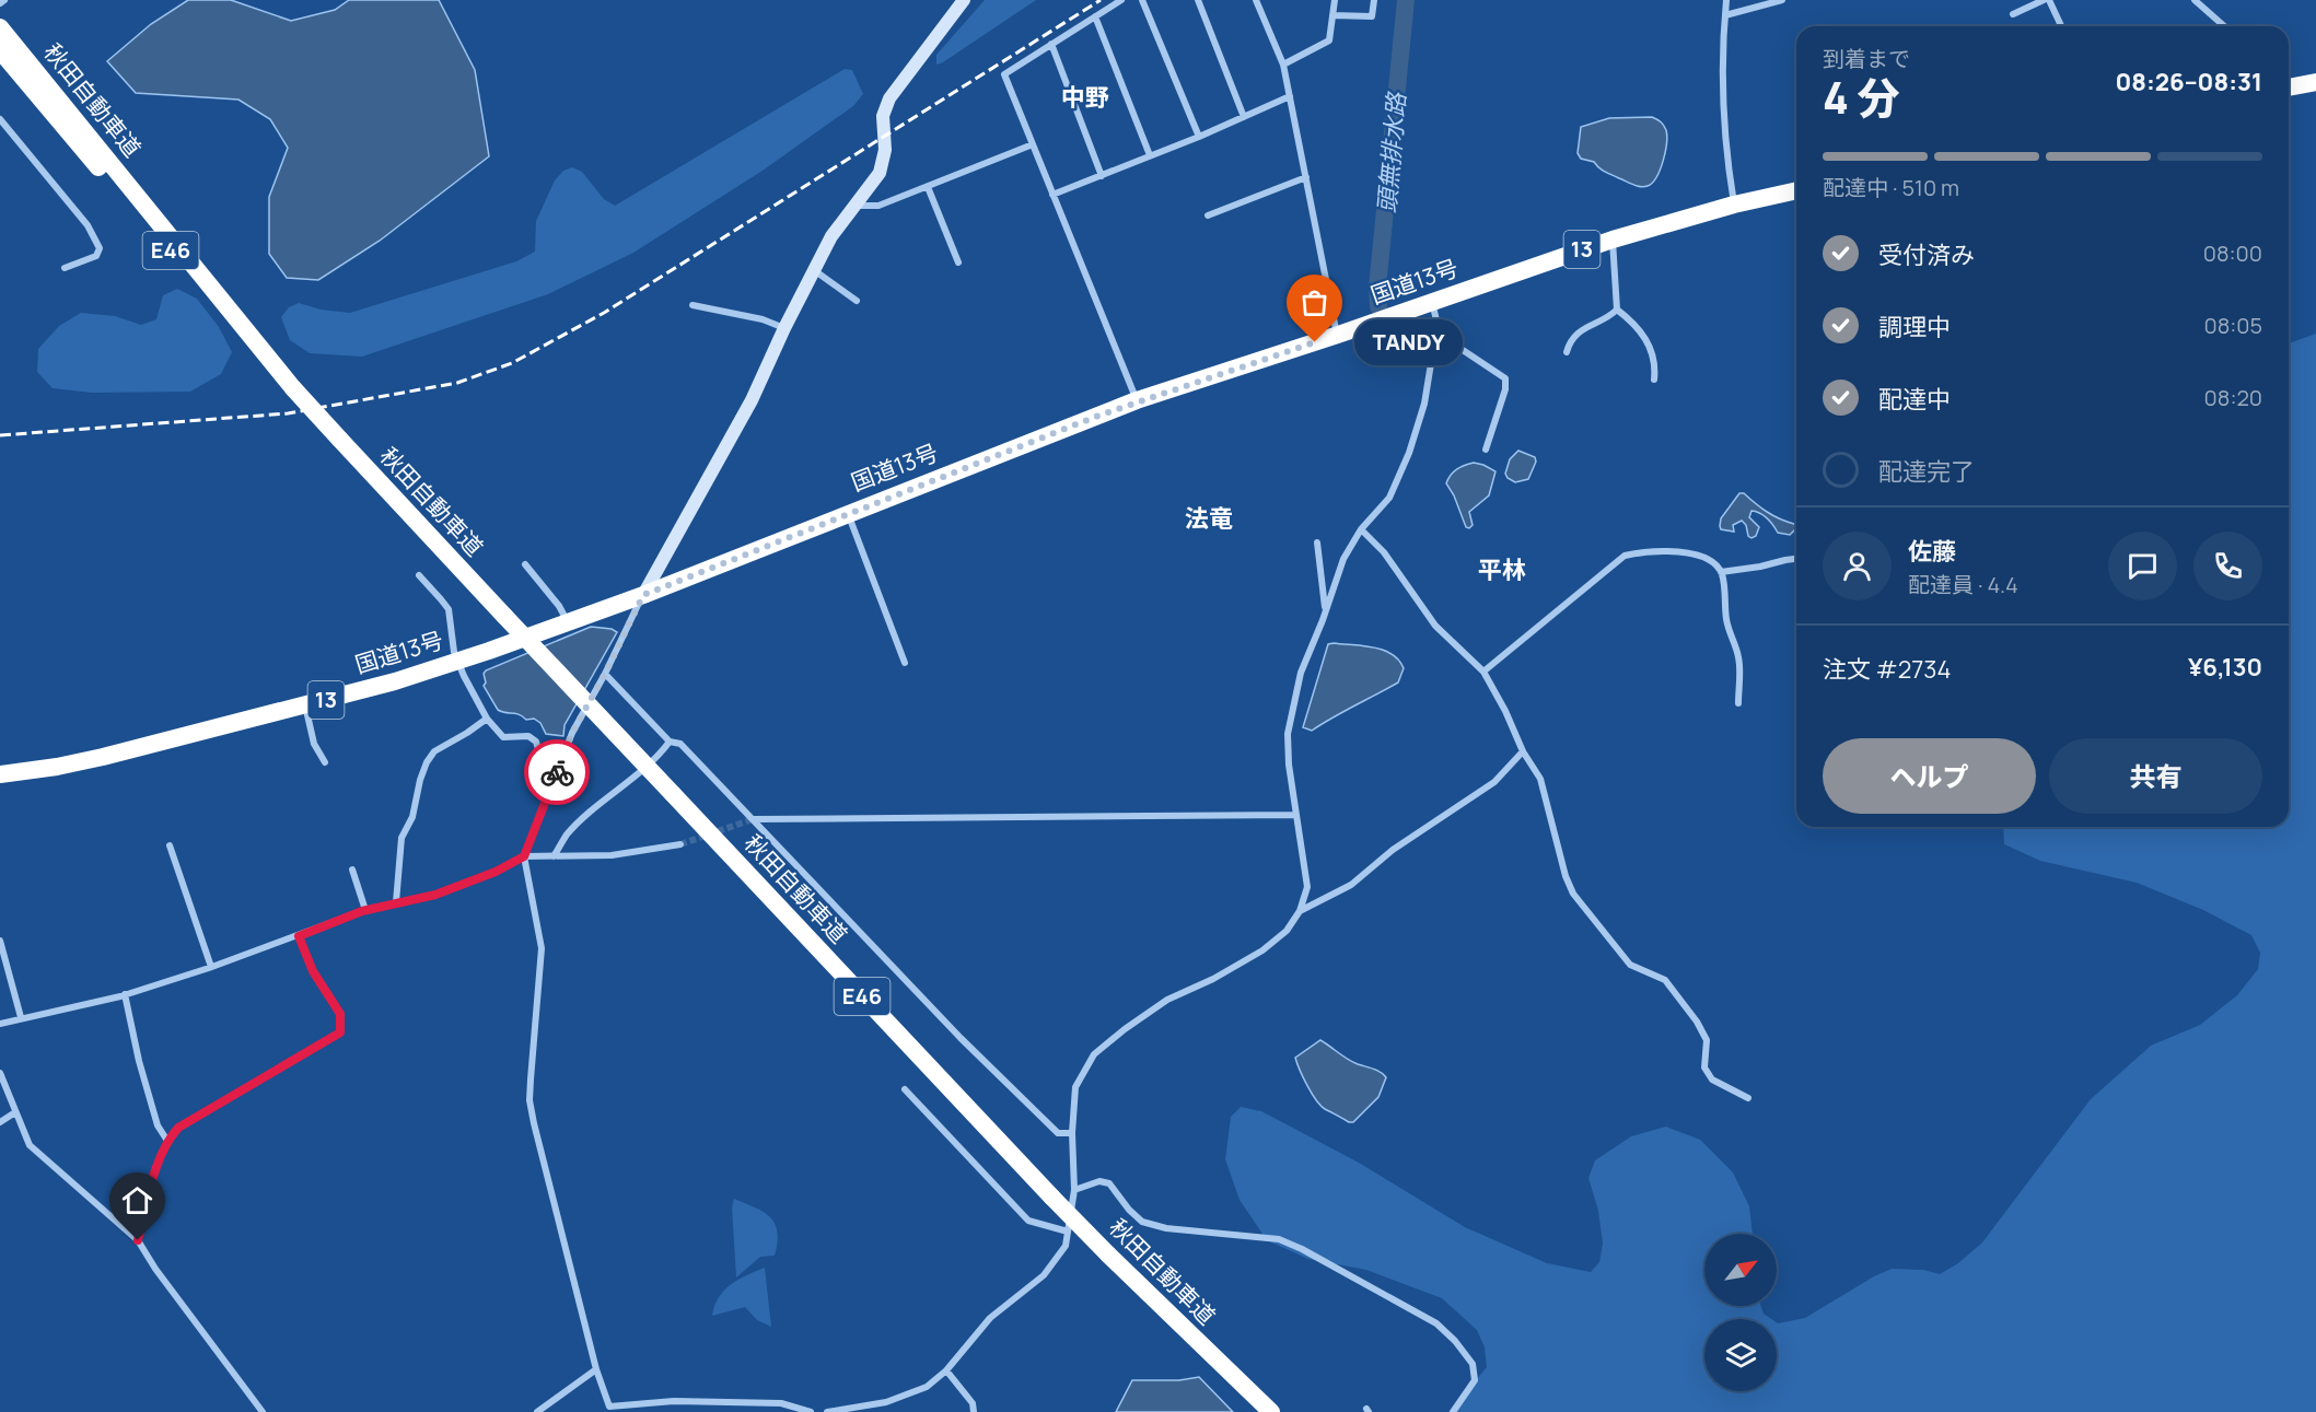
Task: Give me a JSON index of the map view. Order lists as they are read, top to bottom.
{
  "streets": {
    "highway": [
      "秋田自動車道",
      "13",
      "E46",
      "国道13号"
    ]
  },
  "districts": ["中野", "法竜", "平林"],
  "water": ["頭無排水路"],
  "places": ["TANDY"],
  "north": "top right",
  "page": {
    "heading": ["4 分", "到着まで", "08:26–08:31"],
    "panel": [
      "佐藤",
      "配達員 · 4.4",
      "注文 #2734",
      "¥6,130"
    ],
    "bar": "配達中 · 510 m",
    "list": [
      ["受付済み", "08:00"],
      ["調理中", "08:05"],
      ["配達中", "08:20"],
      "配達完了"
    ],
    "bubble": "TANDY",
    "buttons": ["ヘルプ", "共有"]
  }
}
